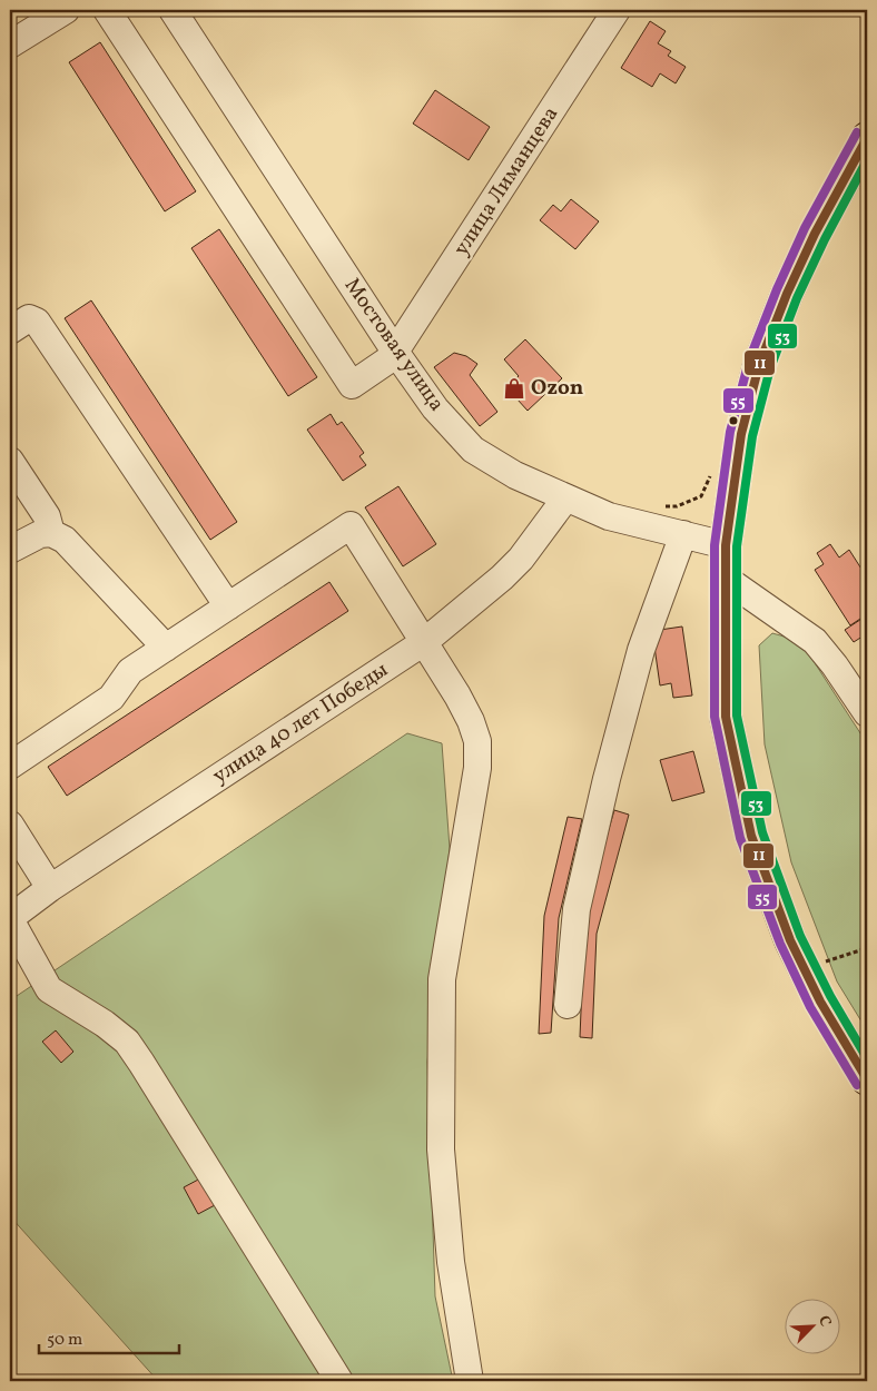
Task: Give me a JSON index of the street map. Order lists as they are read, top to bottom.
{
  "streets": {
    "street": ["улица Лиманцева", "Мостовая улица", "улица 40 лет Победы"]
  },
  "crossings": [
    ["улица Лиманцева", "Мостовая улица"],
    ["Мостовая улица", "улица 40 лет Победы"]
  ],
  "places": {
    "shop": ["Ozon"]
  },
  "lines": ["transit line 55", "transit line 11", "transit line 53"],
  "scale_bar": "50 m",
  "north": "top right"
}
